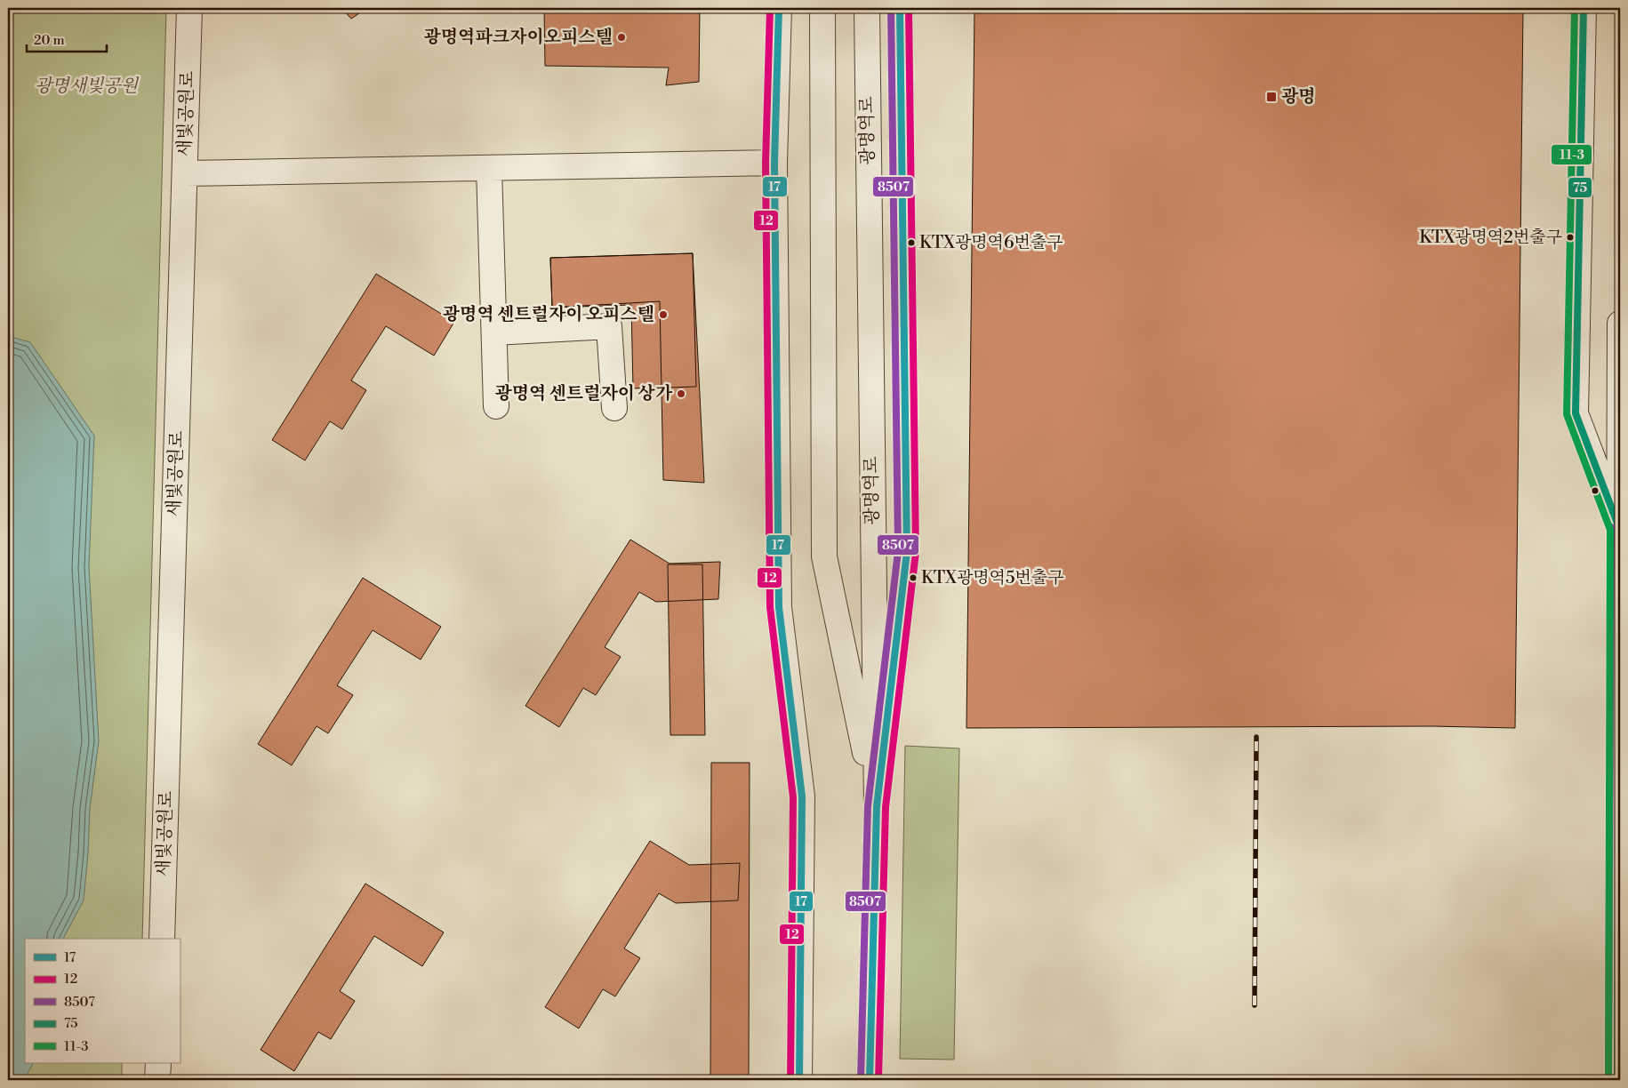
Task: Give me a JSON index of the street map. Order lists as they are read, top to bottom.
{
  "streets": {
    "street": ["새빛공원로", "광명역로"]
  },
  "parks": ["광명새빛공원"],
  "places": {
    "other": [
      "광명역파크자이오피스텔",
      "KTX광명역2번출구",
      "KTX광명역6번출구",
      "광명역 센트럴자이 오피스텔",
      "광명역 센트럴자이 상가",
      "KTX광명역5번출구"
    ],
    "transit": ["광명"]
  },
  "lines": [
    "transit line 17",
    "transit line 12",
    "transit line 8507",
    "transit line 75",
    "transit line 11-3"
  ],
  "legend": [
    "17",
    "12",
    "8507",
    "75",
    "11-3"
  ],
  "scale_bar": "20 m"
}
